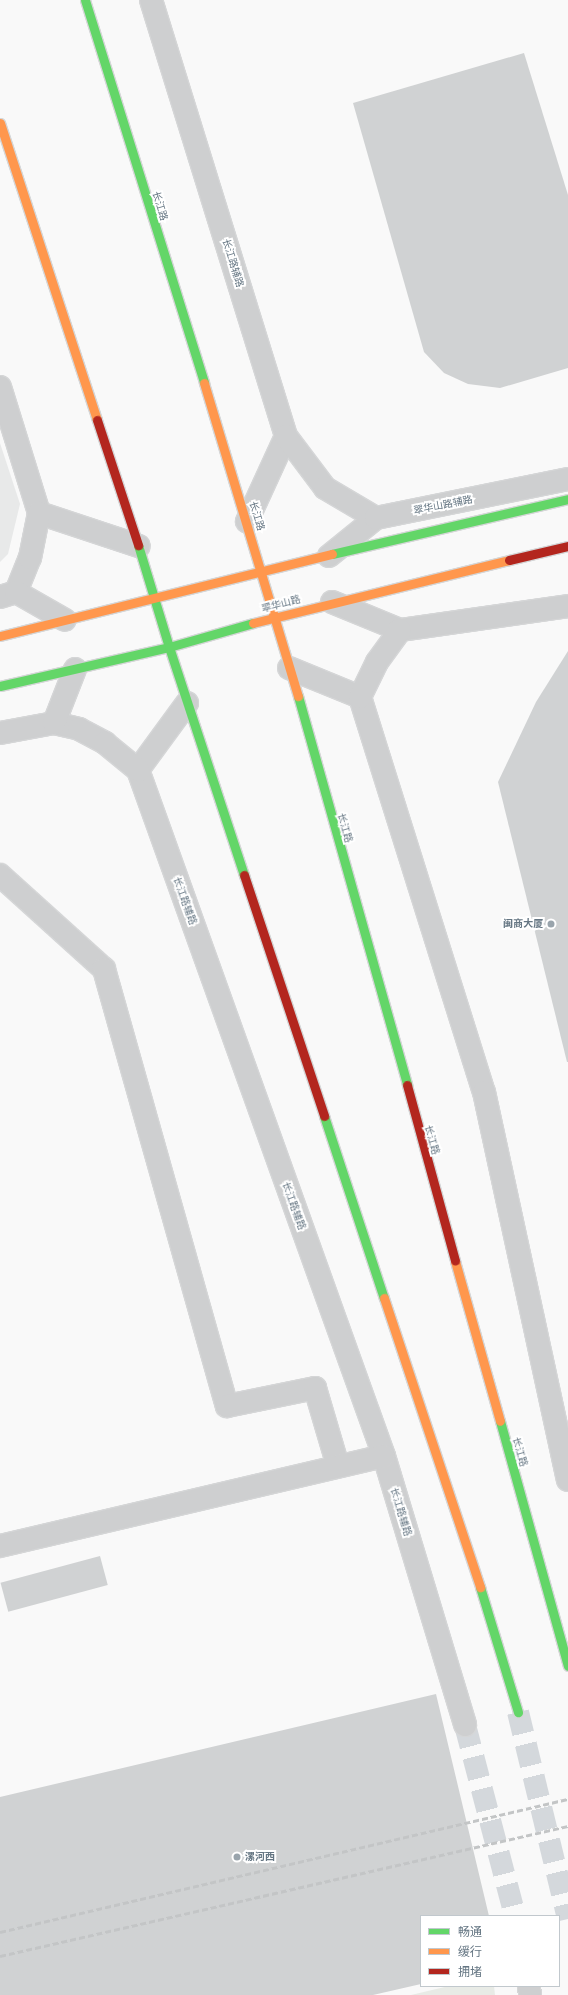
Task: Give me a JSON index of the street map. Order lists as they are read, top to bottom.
{
  "streets": {
    "main road": ["长江路", "翠华山路"],
    "street": ["长江路辅路", "翠华山路辅路"]
  },
  "crossings": [
    ["长江路", "翠华山路"],
    ["长江路辅路", "翠华山路辅路"]
  ],
  "places": ["闽商大厦", "漯河西"],
  "legend": ["畅通", "缓行", "拥堵"]
}
